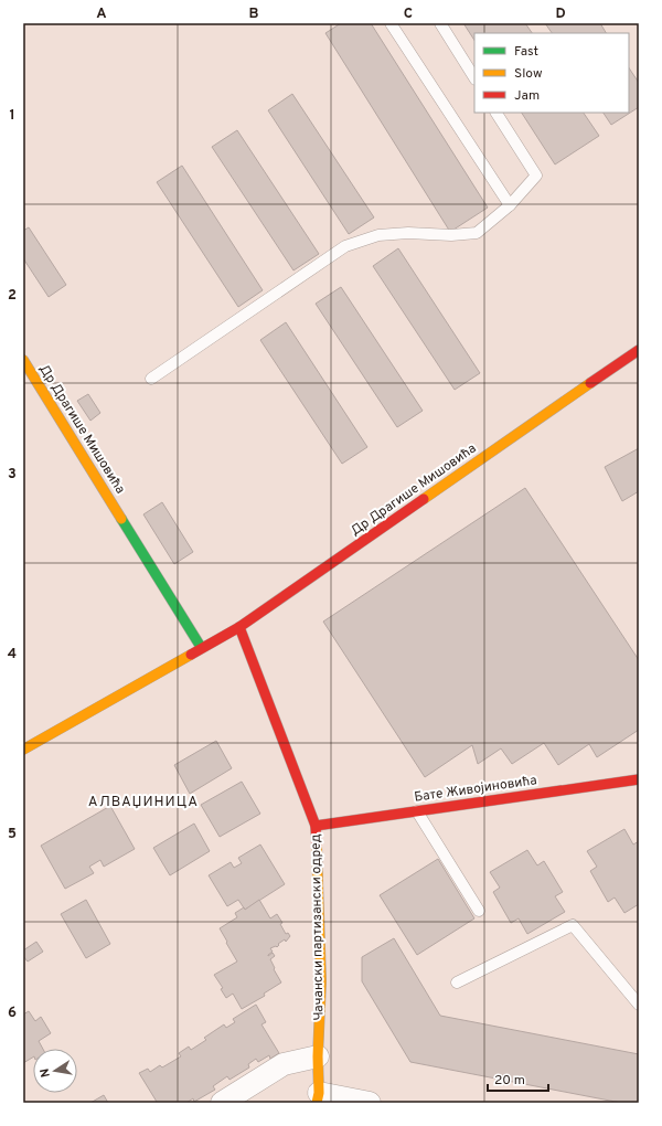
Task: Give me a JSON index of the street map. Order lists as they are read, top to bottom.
{
  "streets": {
    "street": ["Др Драгише Мишовића", "Бате Живојиновића", "Чачански партизански одред"]
  },
  "crossings": [
    ["Др Драгише Мишовића", "Чачански партизански одред"],
    ["Бате Живојиновића", "Чачански партизански одред"]
  ],
  "districts": ["АЛВАЏИНИЦА"],
  "legend": ["Fast", "Slow", "Jam"],
  "scale_bar": "20 m",
  "north": "left",
  "grid": {
    "columns": [
      "A",
      "B",
      "C",
      "D"
    ],
    "rows": [
      "1",
      "2",
      "3",
      "4",
      "5",
      "6"
    ]
  }
}
